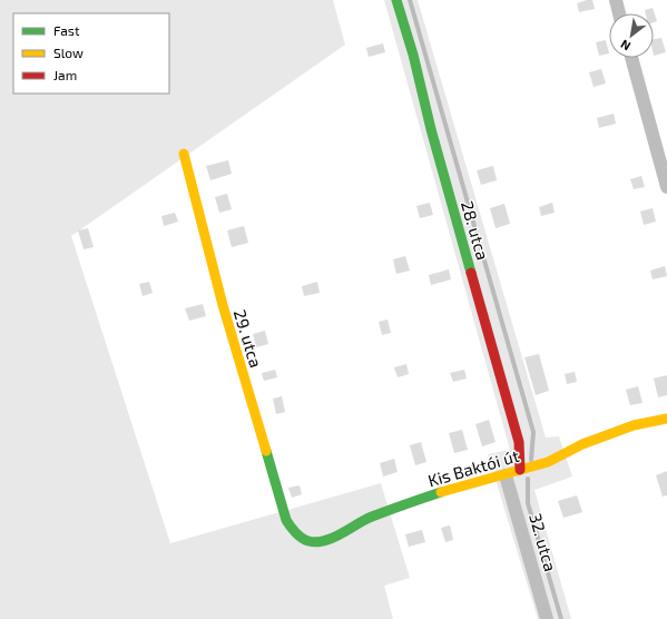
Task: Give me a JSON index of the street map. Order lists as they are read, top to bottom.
{
  "streets": {
    "street": [
      "28. utca",
      "29. utca",
      "Kis Baktói út",
      "32. utca"
    ]
  },
  "crossings": [
    ["28. utca", "Kis Baktói út"],
    ["29. utca", "Kis Baktói út"],
    ["Kis Baktói út", "32. utca"]
  ],
  "legend": ["Fast", "Slow", "Jam"],
  "north": "bottom left"
}
